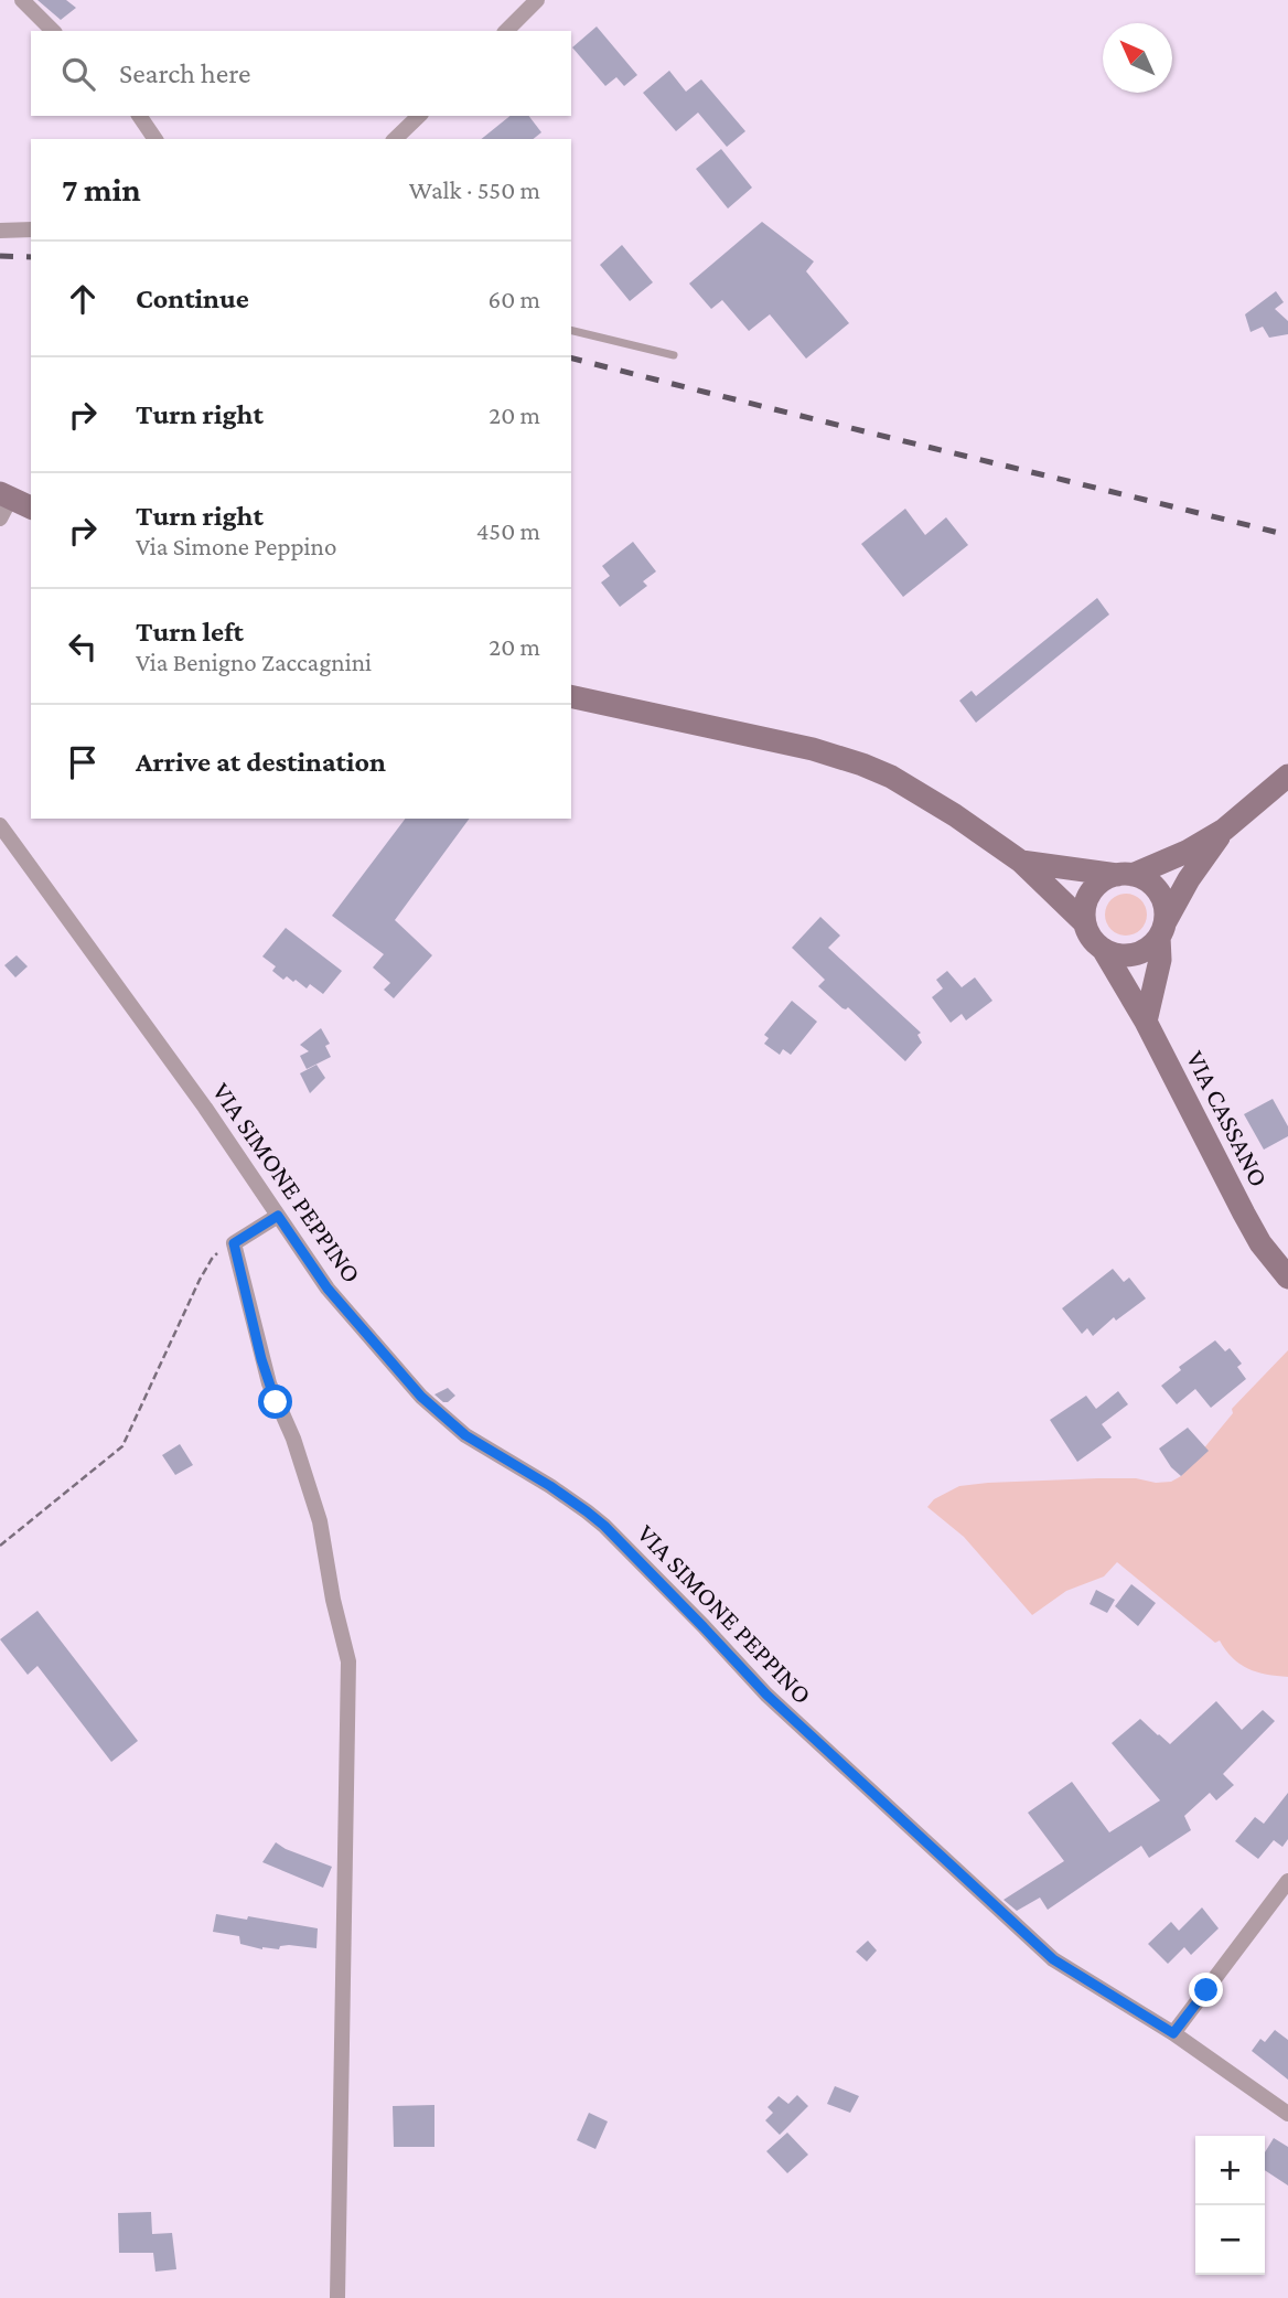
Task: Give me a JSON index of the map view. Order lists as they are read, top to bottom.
{
  "streets": {
    "main road": ["VIA CASSANO"],
    "street": ["VIA SIMONE PEPPINO"]
  },
  "north": "top left",
  "page": {
    "search": "Search here",
    "heading": ["7 min", "Walk · 550 m"],
    "list": [
      ["Continue", "60 m"],
      ["Turn right", "20 m"],
      ["Turn right", "Via Simone Peppino", "450 m"],
      ["Turn left", "Via Benigno Zaccagnini", "20 m"],
      "Arrive at destination"
    ],
    "map_buttons": ["+", "−"]
  }
}
